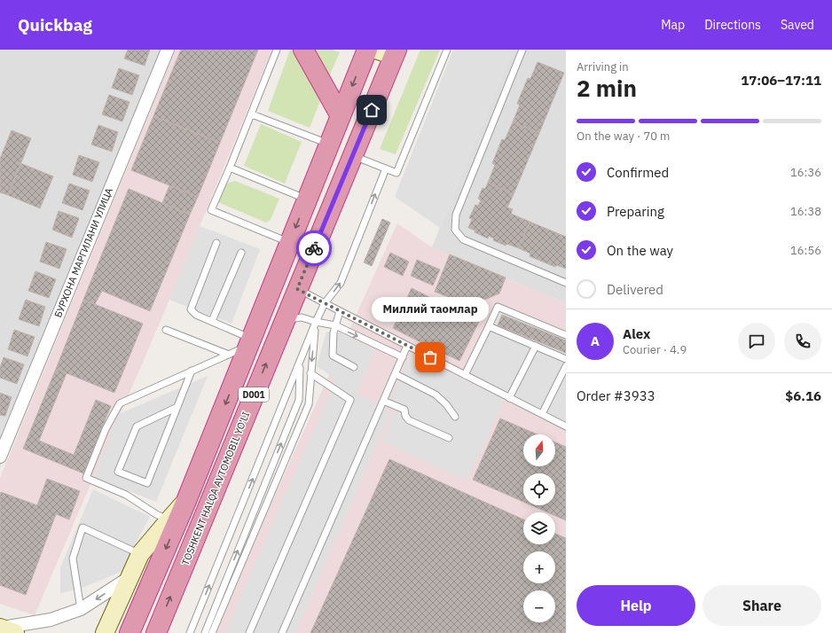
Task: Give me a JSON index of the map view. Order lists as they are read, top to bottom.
{
  "streets": {
    "highway": ["D001", "TOSHKENT HALQA AVTOMOBIL YO'LI"],
    "street": ["БУРХОНА МАРГИЛАНИ УЛИЦА"]
  },
  "places": ["Миллий таомлар"],
  "north": "top",
  "page": {
    "header": "Quickbag",
    "nav": ["Map", "Directions", "Saved"],
    "heading": ["2 min", "Arriving in", "17:06–17:11"],
    "panel": [
      "Alex",
      "Courier · 4.9",
      "Order #3933",
      "$6.16"
    ],
    "bar": "On the way · 70 m",
    "list": [
      ["Confirmed", "16:36"],
      ["Preparing", "16:38"],
      ["On the way", "16:56"],
      "Delivered"
    ],
    "bubble": "Миллий таомлар",
    "round": "A",
    "map_buttons": ["+", "−"],
    "buttons": ["Help", "Share"]
  }
}
